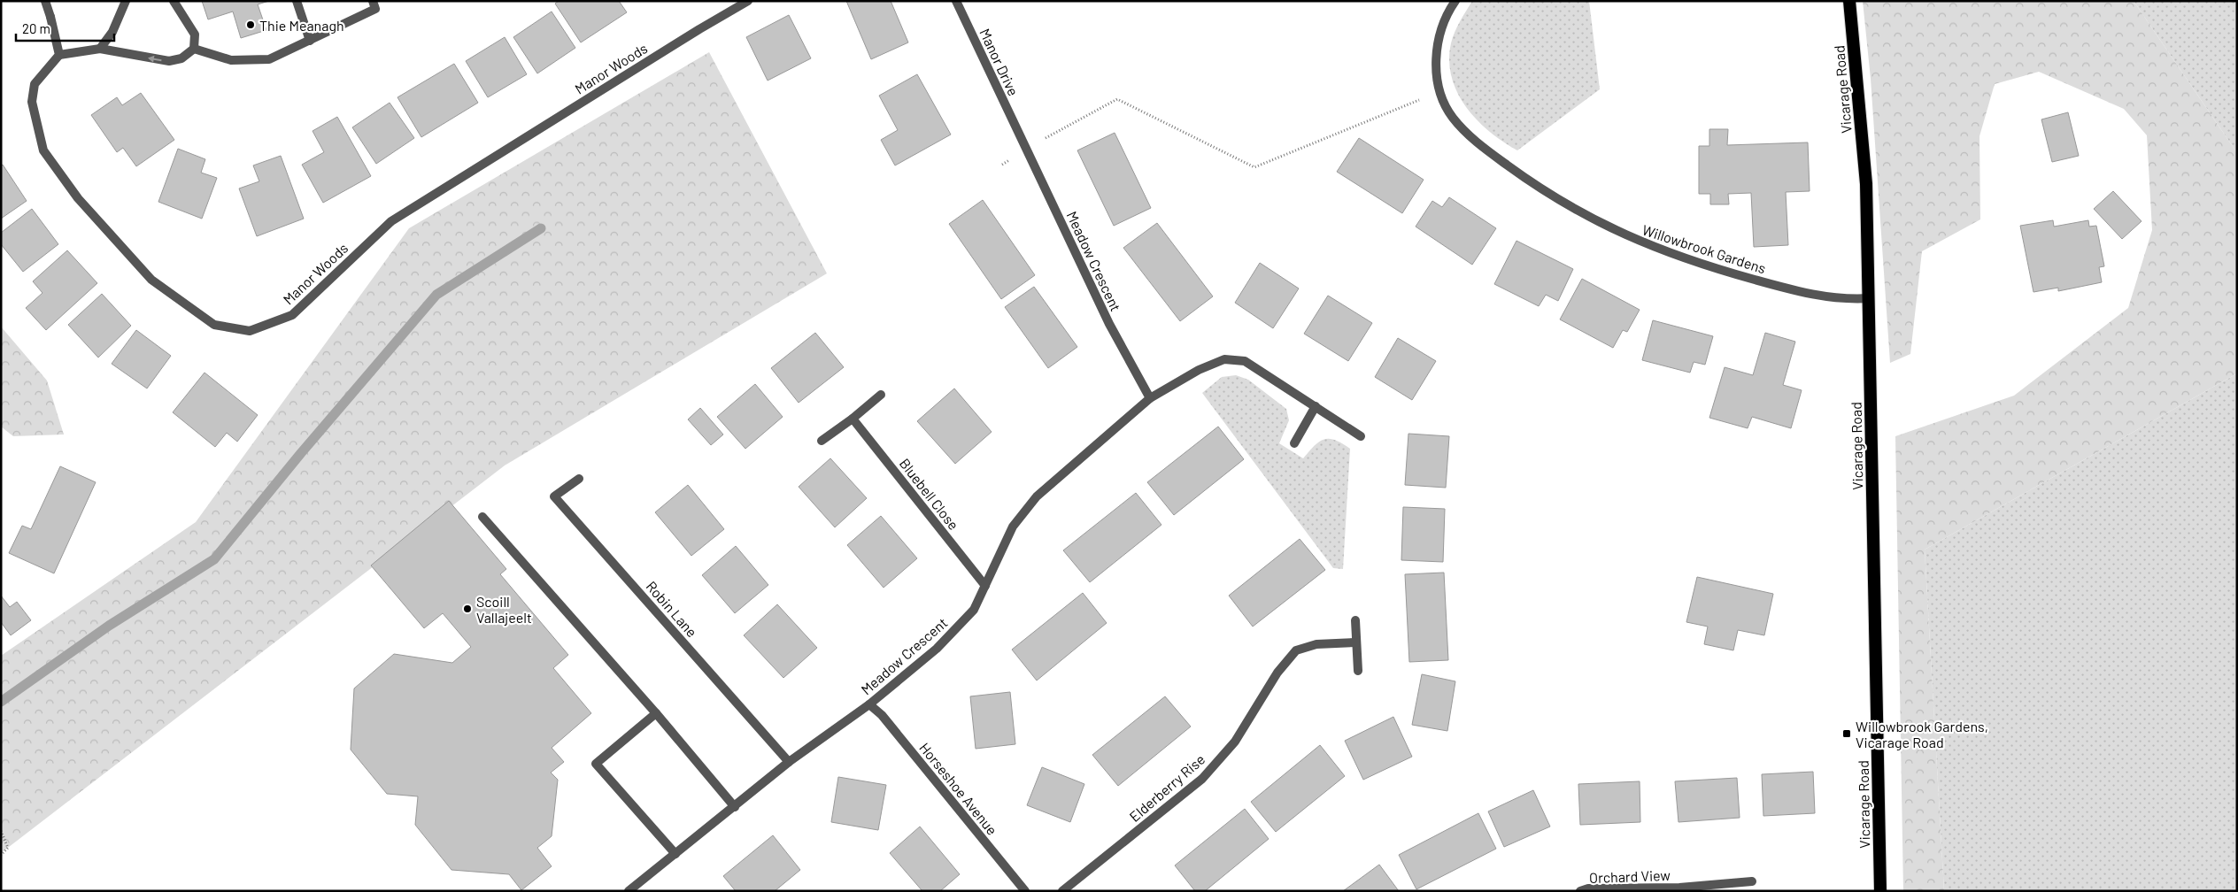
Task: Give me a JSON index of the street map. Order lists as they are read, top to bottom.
{
  "streets": {
    "highway": ["Vicarage Road"],
    "street": [
      "Manor Drive",
      "Manor Woods",
      "Willowbrook Gardens",
      "Meadow Crescent",
      "Bluebell Close",
      "Robin Lane",
      "Elderberry Rise",
      "Horseshoe Avenue",
      "Orchard View"
    ]
  },
  "crossings": [
    ["Manor Drive", "Meadow Crescent"],
    ["Vicarage Road", "Willowbrook Gardens"],
    ["Meadow Crescent", "Bluebell Close"],
    ["Meadow Crescent", "Robin Lane"],
    ["Meadow Crescent", "Horseshoe Avenue"]
  ],
  "places": {
    "other": ["Thie Meanagh", "Scoill Vallajeelt"],
    "transit": ["Willowbrook Gardens, Vicarage Road"]
  },
  "scale_bar": "20 m"
}
